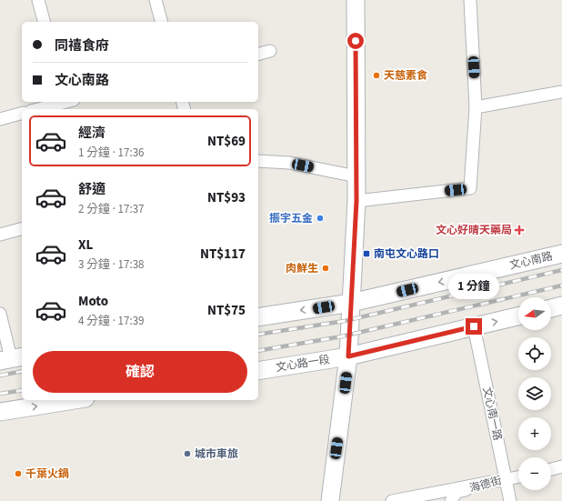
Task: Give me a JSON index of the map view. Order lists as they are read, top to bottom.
{
  "streets": {
    "main road": ["文心南路", "文心路一段"],
    "street": ["文心南一路", "海德街"]
  },
  "crossings": [
    ["文心南一路", "海德街"]
  ],
  "places": {
    "other": [
      "天慈素食",
      "振宇五金",
      "肉鮮生",
      "城市車旅",
      "千葉火鍋"
    ],
    "health": ["文心好晴天藥局"],
    "transit": ["南屯文心路口"]
  },
  "north": "left",
  "page": {
    "banner": ["同禧食府", "文心南路"],
    "list": [
      {
        "name": "經濟",
        "note": "1 分鐘 · 17:36",
        "value": "NT$69"
      },
      {
        "name": "舒適",
        "note": "2 分鐘 · 17:37",
        "value": "NT$93"
      },
      {
        "name": "XL",
        "note": "3 分鐘 · 17:38",
        "value": "NT$117"
      },
      {
        "name": "Moto",
        "note": "4 分鐘 · 17:39",
        "value": "NT$75"
      }
    ],
    "bubble": "1 分鐘",
    "map_buttons": ["+", "−"],
    "buttons": "確認"
  }
}
